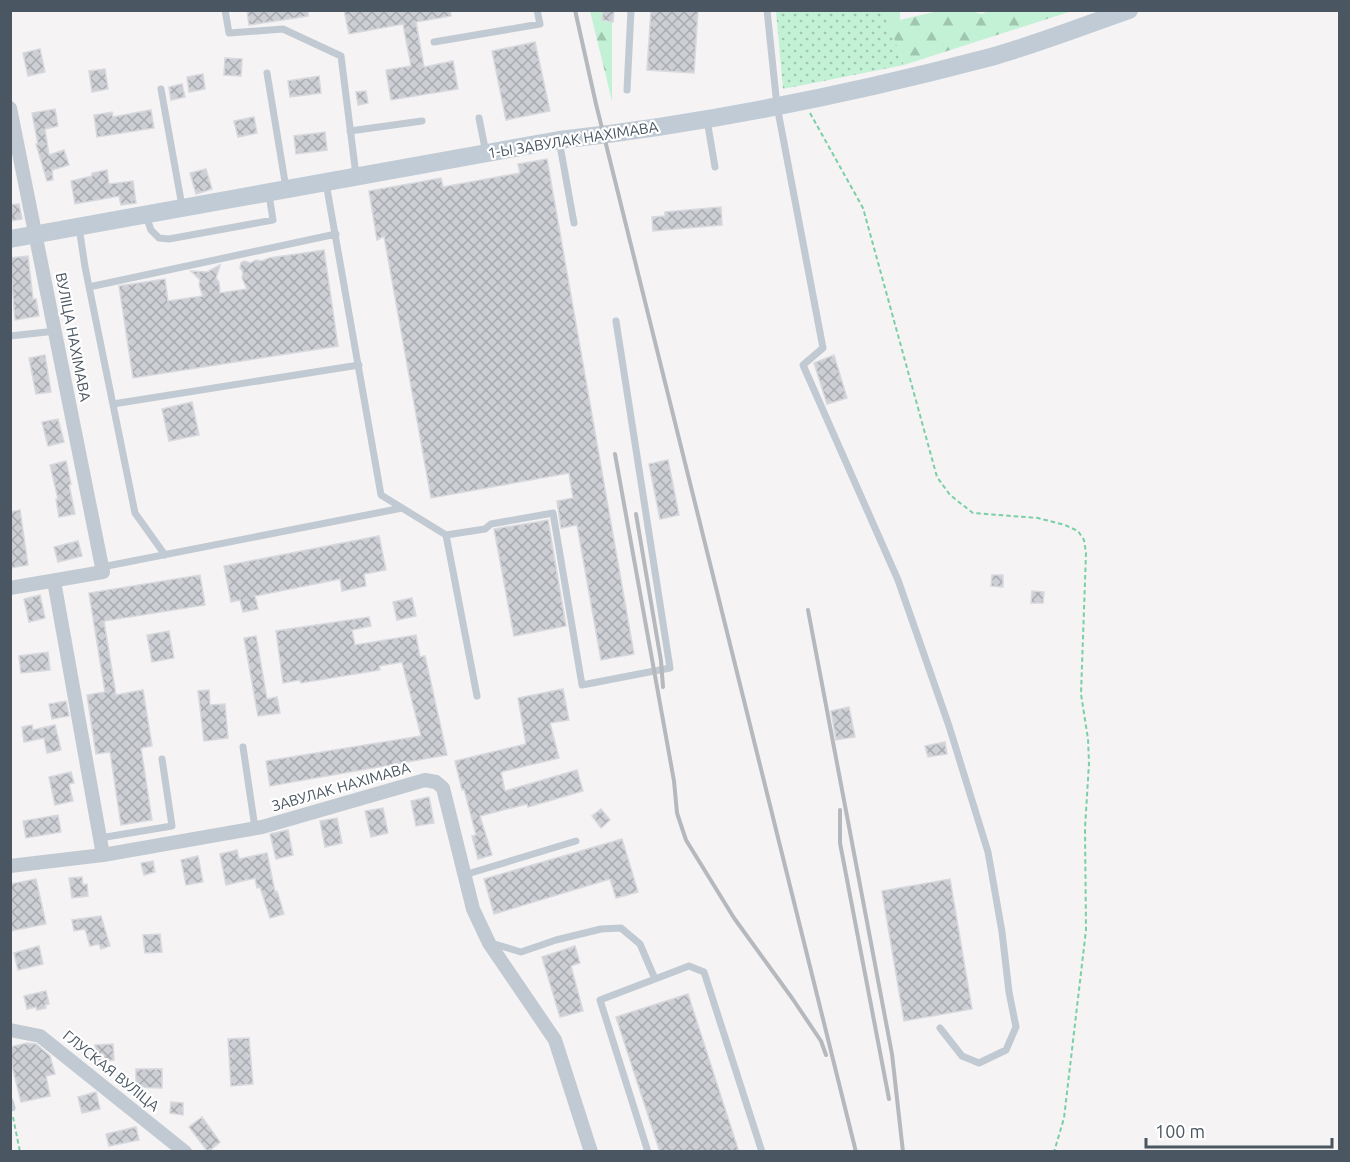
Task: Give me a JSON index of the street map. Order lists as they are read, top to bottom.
{
  "streets": {
    "street": [
      "1-Ы ЗАВУЛАК НАХІМАВА",
      "ВУЛІЦА НАХІМАВА",
      "ЗАВУЛАК НАХІМАВА",
      "ГЛУСКАЯ ВУЛІЦА"
    ]
  },
  "crossings": [
    ["1-Ы ЗАВУЛАК НАХІМАВА", "ВУЛІЦА НАХІМАВА"]
  ],
  "scale_bar": "100 m"
}
